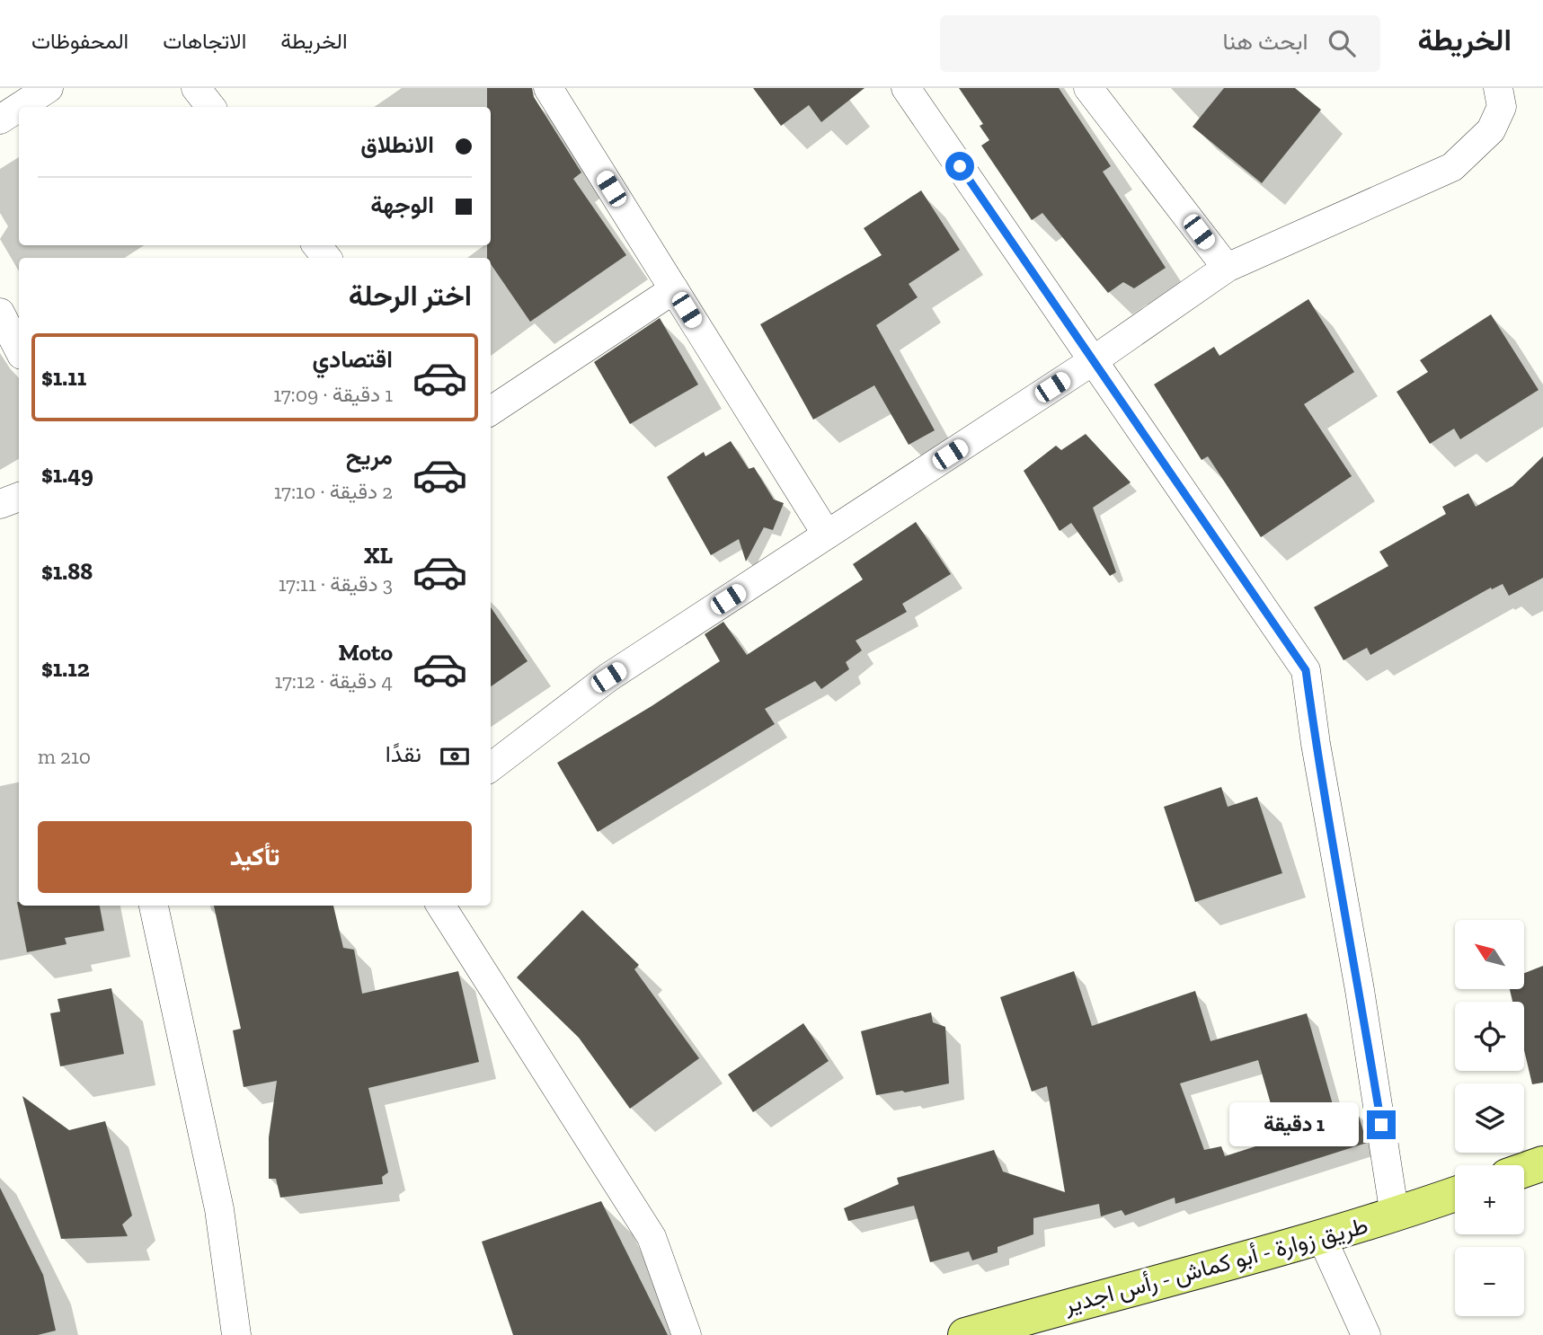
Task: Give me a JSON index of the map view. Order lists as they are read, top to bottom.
{
  "streets": {
    "main road": ["طريق زوارة - أبو كماش - رأس اجدير"]
  },
  "north": "top left",
  "page": {
    "header": "الخريطة",
    "search": "ابحث هنا",
    "nav": ["الخريطة", "الاتجاهات", "المحفوظات"],
    "banner": ["الانطلاق", "الوجهة"],
    "heading": "اختر الرحلة",
    "list": [
      {
        "name": "اقتصادي",
        "note": "1 دقيقة · 17:09",
        "value": "$1.11"
      },
      {
        "name": "مريح",
        "note": "2 دقيقة · 17:10",
        "value": "$1.49"
      },
      {
        "name": "XL",
        "note": "3 دقيقة · 17:11",
        "value": "$1.88"
      },
      {
        "name": "Moto",
        "note": "4 دقيقة · 17:12",
        "value": "$1.12"
      }
    ],
    "pay": ["نقدًا", "210 m"],
    "buttons": "تأكيد",
    "map_buttons": ["+", "−"],
    "bubble": "1 دقيقة"
  }
}
